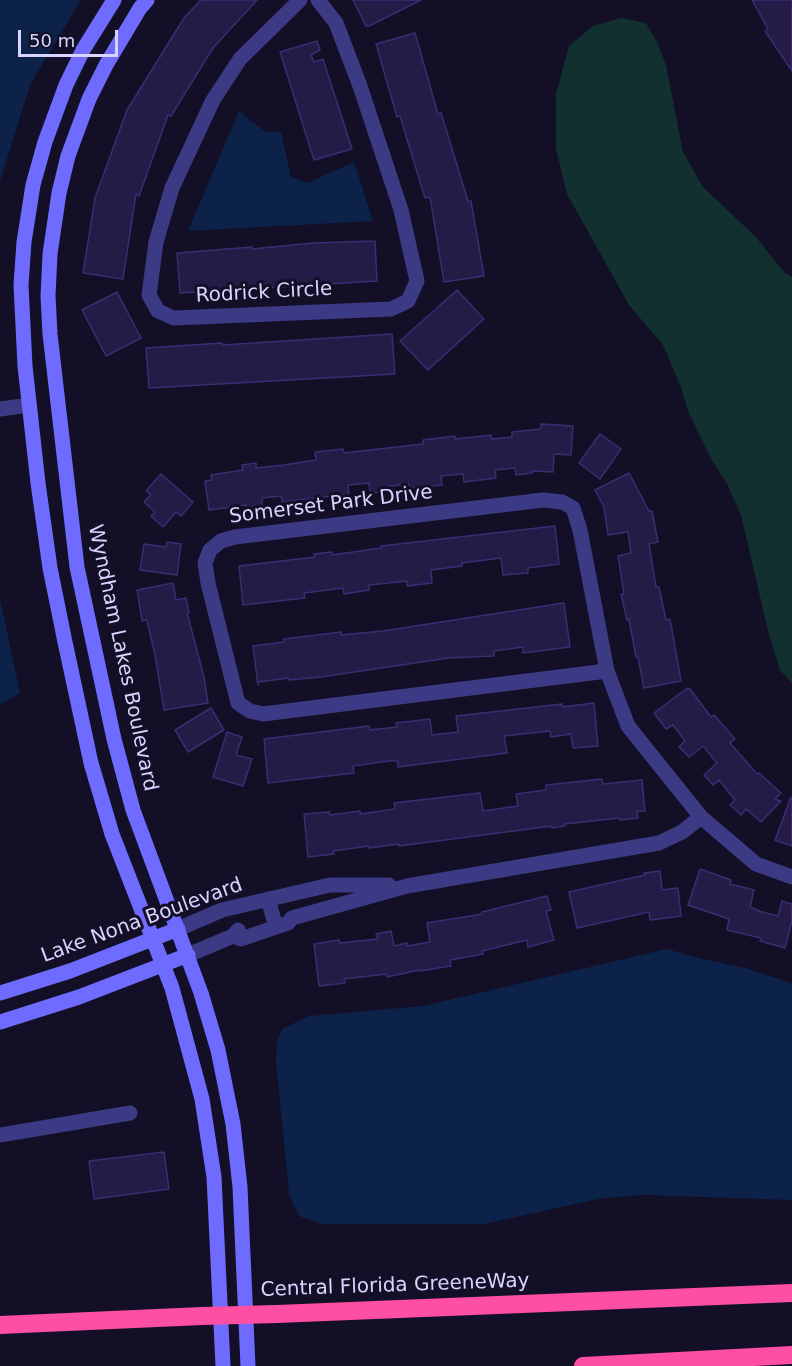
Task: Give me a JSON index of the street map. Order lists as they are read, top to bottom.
{
  "streets": {
    "highway": ["Central Florida GreeneWay"],
    "street": [
      "Rodrick Circle",
      "Somerset Park Drive",
      "Wyndham Lakes Boulevard",
      "Lake Nona Boulevard"
    ]
  },
  "crossings": [
    ["Somerset Park Drive", "Lake Nona Boulevard"],
    ["Wyndham Lakes Boulevard", "Lake Nona Boulevard"]
  ],
  "scale_bar": "50 m"
}
